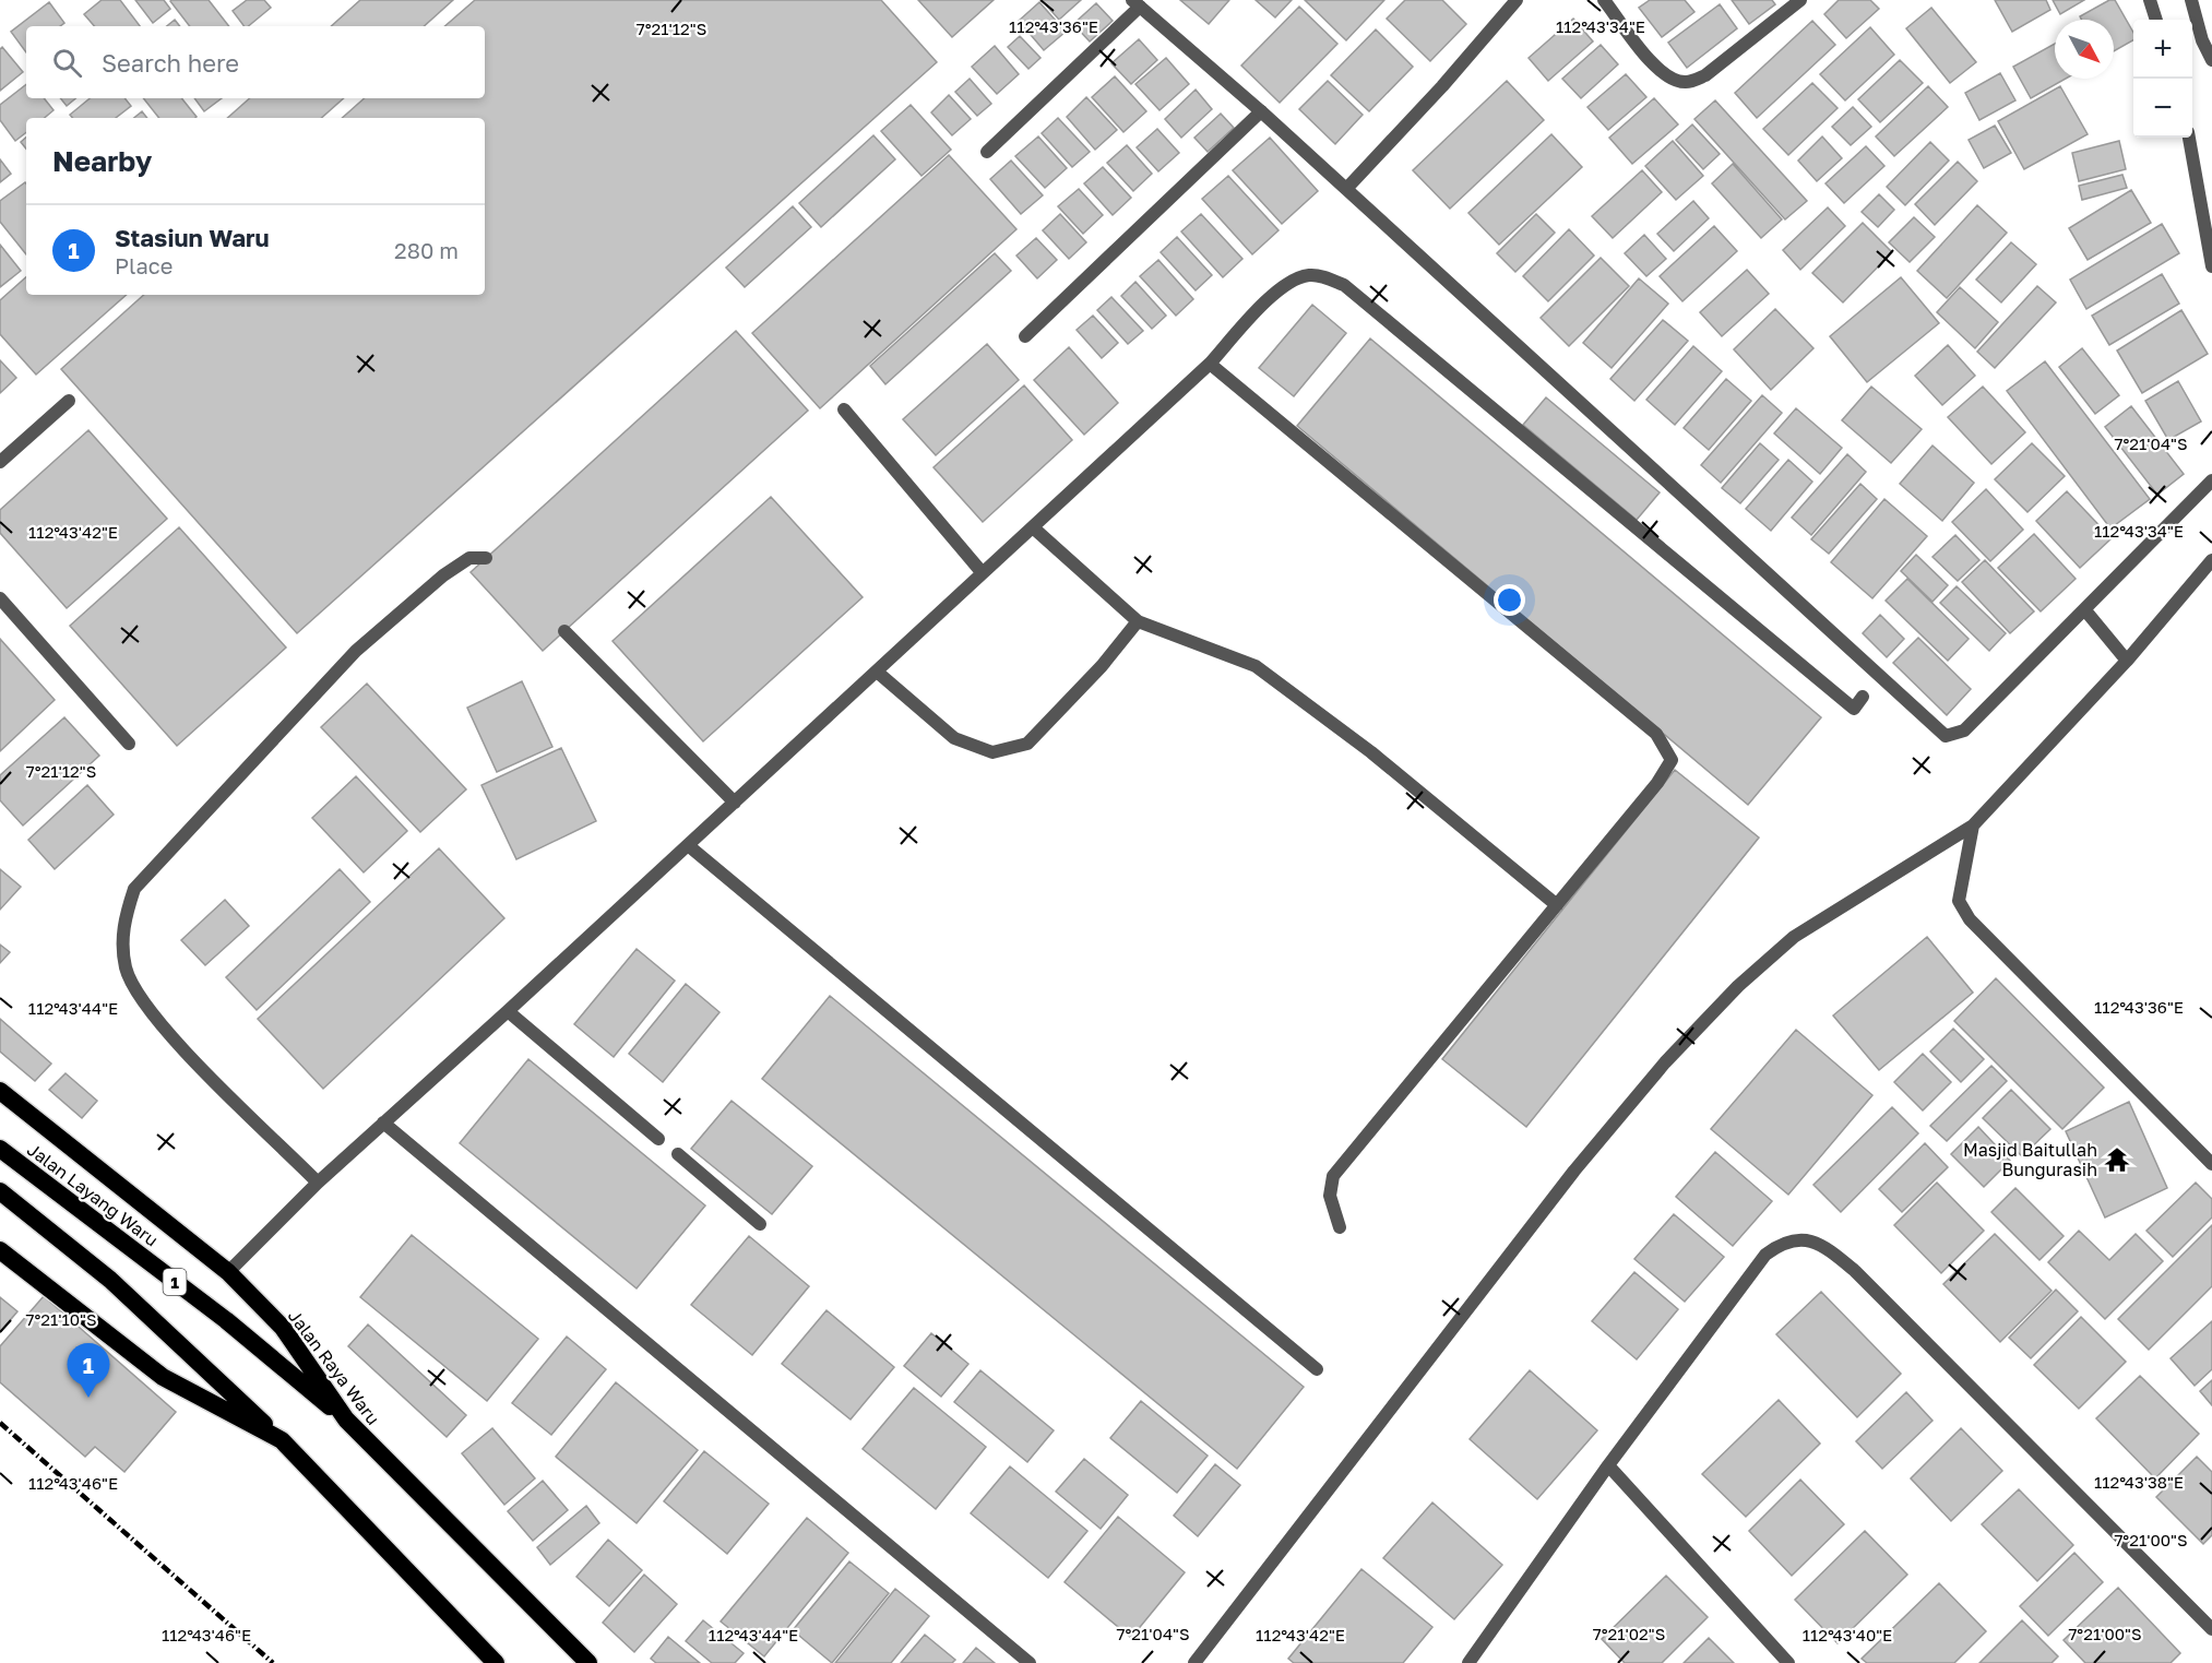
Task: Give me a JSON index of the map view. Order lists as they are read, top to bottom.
{
  "streets": {
    "highway": ["Jalan Layang Waru", "1", "Jalan Raya Waru"]
  },
  "crossings": [
    ["Jalan Layang Waru", "Jalan Raya Waru"]
  ],
  "places": {
    "temple": ["Masjid Baitullah Bungurasih"]
  },
  "north": "bottom right",
  "page": {
    "map_buttons": ["+", "−"],
    "search": "Search here",
    "heading": "Nearby",
    "list": [
      {
        "mark": "1",
        "name": "Stasiun Waru",
        "note": "Place",
        "value": "280 m"
      }
    ],
    "pins": "1"
  },
  "coordinates": [
    "112°43'36\"E",
    "112°43'34\"E",
    "7°21'12\"S",
    "7°21'04\"S",
    "112°43'42\"E",
    "112°43'44\"E",
    "7°21'10\"S",
    "112°43'38\"E",
    "112°43'46\"E",
    "7°21'00\"S",
    "7°21'02\"S",
    "112°43'40\"E"
  ]
}
